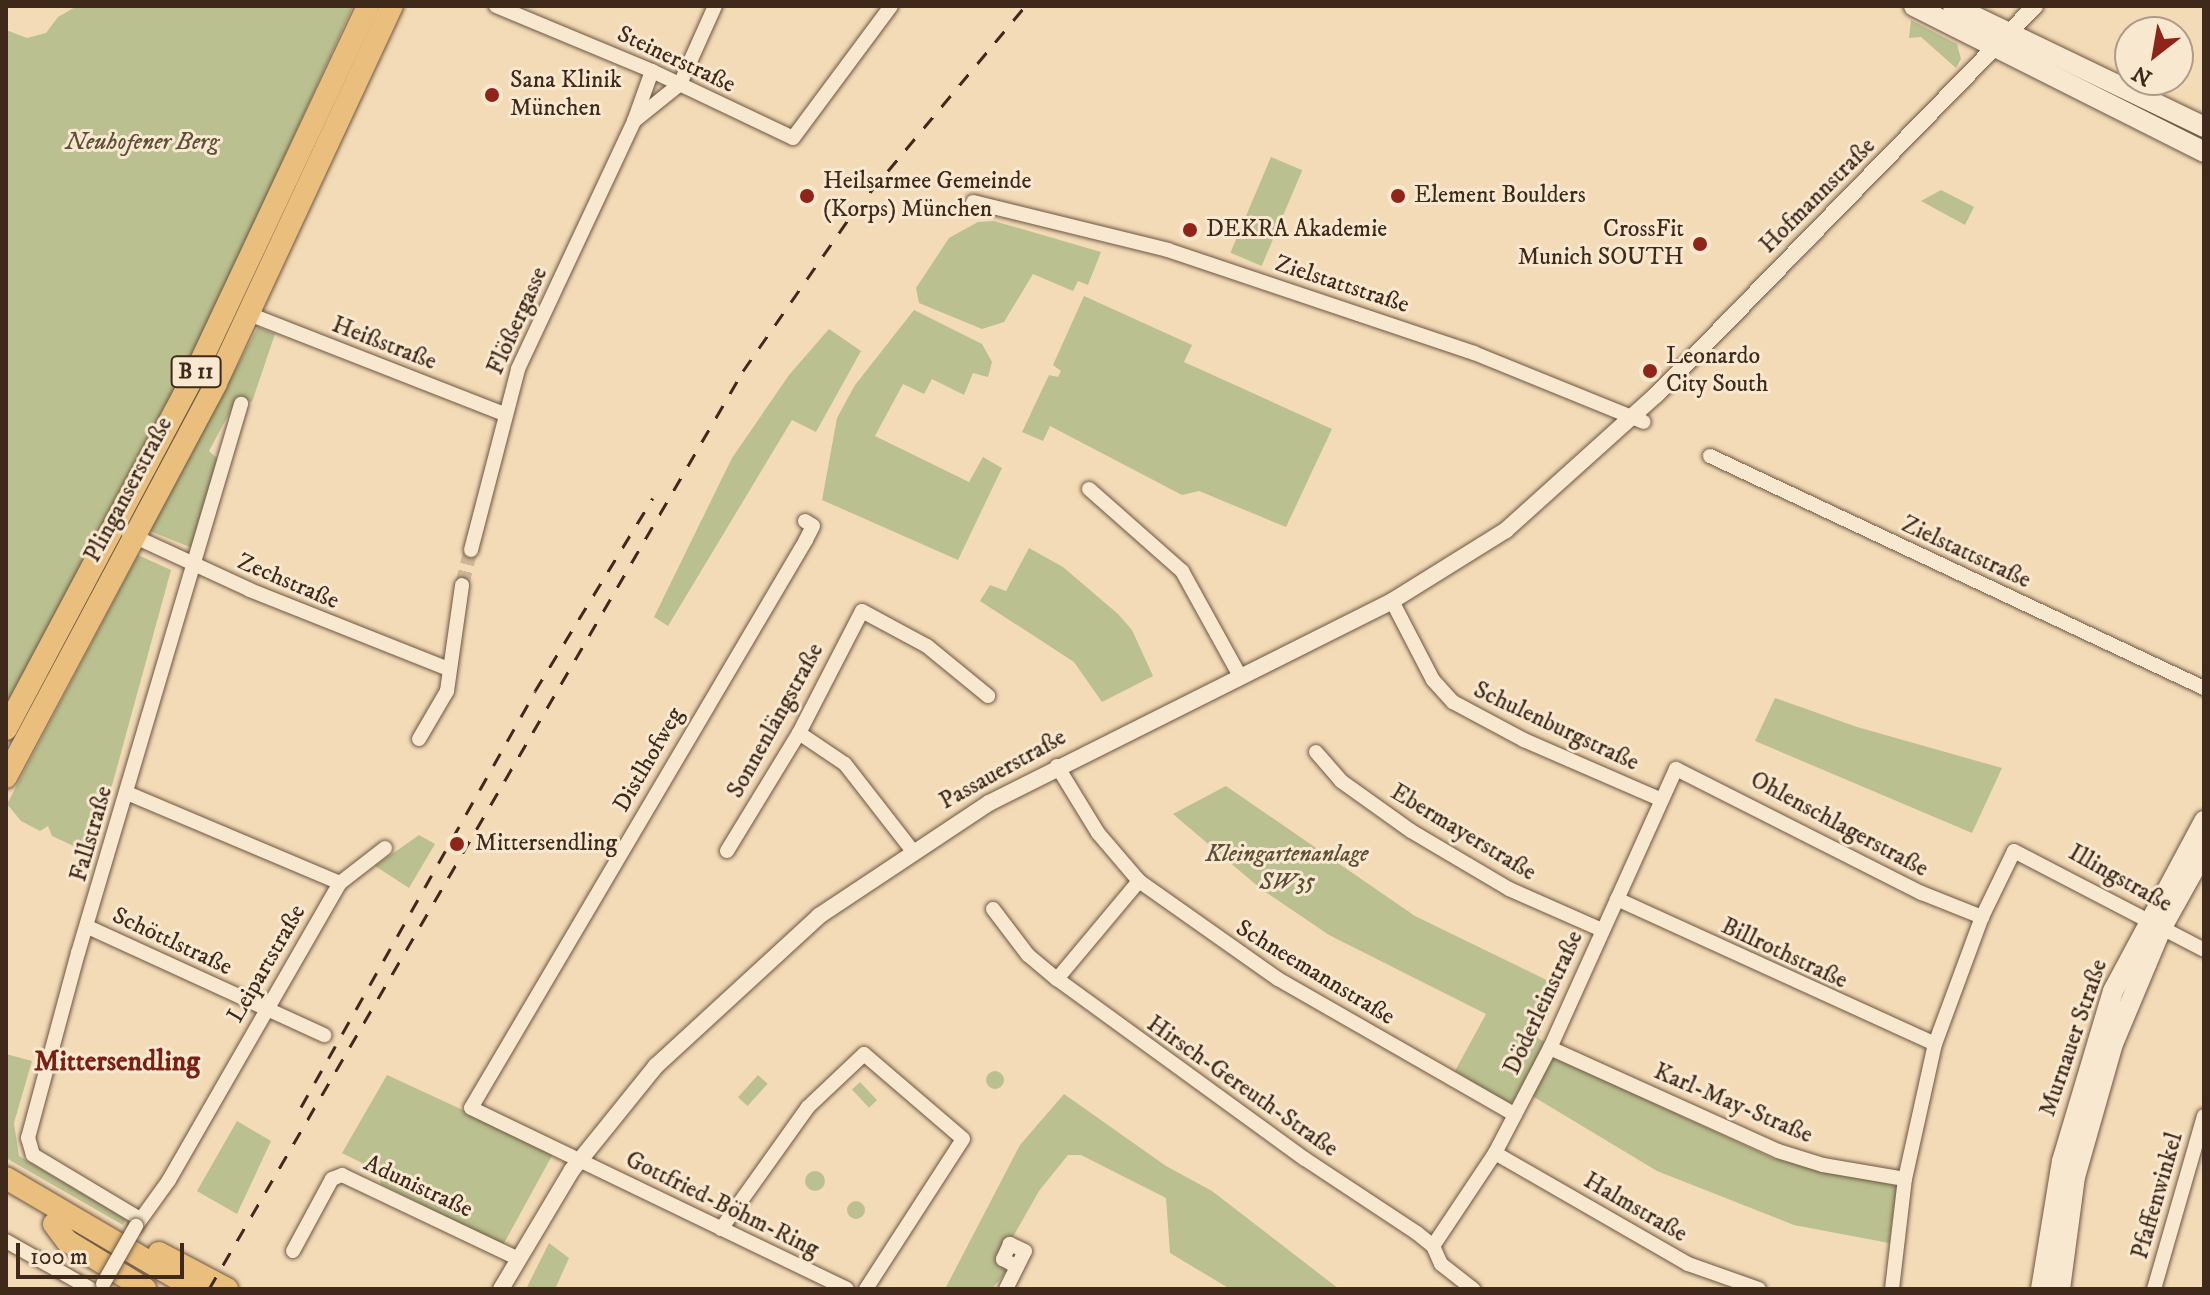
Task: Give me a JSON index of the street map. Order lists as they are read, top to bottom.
{
  "streets": {
    "main road": ["B 11", "Plinganserstraße", "Murnauer Straße"],
    "street": [
      "Steinerstraße",
      "Hofmannstraße",
      "Zielstattstraße",
      "Flößergasse",
      "Heißstraße",
      "Zechstraße",
      "Sonnenlängstraße",
      "Schulenburgstraße",
      "Distlhofweg",
      "Passauerstraße",
      "Ohlenschlagerstraße",
      "Ebermayerstraße",
      "Fallstraße",
      "Illingstraße",
      "Schöttlstraße",
      "Billrothstraße",
      "Leipartstraße",
      "Schneemannstraße",
      "Döderleinstraße",
      "Hirsch-Gereuth-Straße",
      "Karl-May-Straße",
      "Adunistraße",
      "Pfaffenwinkel",
      "Gottfried-Böhm-Ring",
      "Halmstraße"
    ]
  },
  "crossings": [
    ["Steinerstraße", "Flößergasse"],
    ["Hofmannstraße", "Zielstattstraße"],
    ["Hofmannstraße", "Passauerstraße"],
    ["Zielstattstraße", "Passauerstraße"],
    ["Flößergasse", "Heißstraße"],
    ["Heißstraße", "Plinganserstraße"],
    ["Plinganserstraße", "Zechstraße"],
    ["Zechstraße", "Fallstraße"],
    ["Schulenburgstraße", "Passauerstraße"],
    ["Schulenburgstraße", "Döderleinstraße"],
    ["Distlhofweg", "Gottfried-Böhm-Ring"],
    ["Passauerstraße", "Schneemannstraße"],
    ["Passauerstraße", "Adunistraße"],
    ["Passauerstraße", "Gottfried-Böhm-Ring"],
    ["Ohlenschlagerstraße", "Illingstraße"],
    ["Ohlenschlagerstraße", "Döderleinstraße"],
    ["Ebermayerstraße", "Döderleinstraße"],
    ["Fallstraße", "Schöttlstraße"],
    ["Fallstraße", "Leipartstraße"],
    ["Illingstraße", "Murnauer Straße"],
    ["Schöttlstraße", "Leipartstraße"],
    ["Billrothstraße", "Döderleinstraße"],
    ["Schneemannstraße", "Döderleinstraße"],
    ["Döderleinstraße", "Hirsch-Gereuth-Straße"],
    ["Döderleinstraße", "Karl-May-Straße"],
    ["Döderleinstraße", "Halmstraße"]
  ],
  "districts": ["Mittersendling"],
  "parks": ["Neuhofener Berg", "Kleingartenanlage SW35"],
  "places": [
    "Sana Klinik München",
    "Heilsarmee Gemeinde (Korps) München",
    "Element Boulders",
    "DEKRA Akademie",
    "CrossFit Munich SOUTH",
    "Leonardo City South",
    "Mittersendling"
  ],
  "scale_bar": "100 m",
  "north": "bottom left"
}
